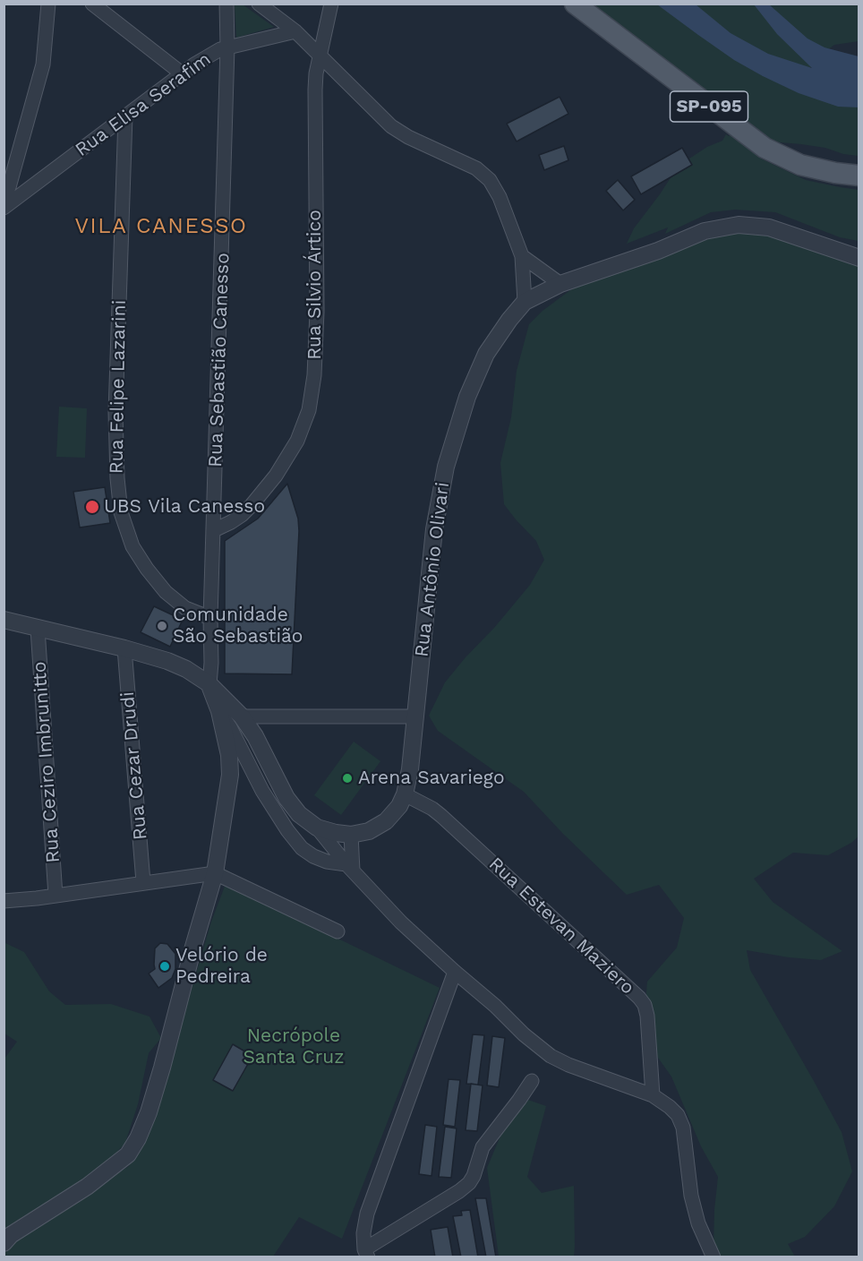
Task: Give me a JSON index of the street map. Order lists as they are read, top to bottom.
{
  "streets": {
    "main road": ["SP-095"],
    "street": [
      "Rua Elisa Serafim",
      "Rua Silvio Ártico",
      "Rua Sebastião Canesso",
      "Rua Felipe Lazarini",
      "Rua Antônio Olivari",
      "Rua Ceziro Imbrunitto",
      "Rua Cezar Drudi",
      "Rua Estevan Maziero"
    ]
  },
  "crossings": [
    ["Rua Elisa Serafim", "Rua Sebastião Canesso"],
    ["Rua Elisa Serafim", "Rua Felipe Lazarini"],
    ["Rua Silvio Ártico", "Rua Sebastião Canesso"],
    ["Rua Sebastião Canesso", "Rua Felipe Lazarini"],
    ["Rua Sebastião Canesso", "Rua Antônio Olivari"],
    ["Rua Antônio Olivari", "Rua Ceziro Imbrunitto"],
    ["Rua Antônio Olivari", "Rua Cezar Drudi"],
    ["Rua Antônio Olivari", "Rua Estevan Maziero"]
  ],
  "districts": ["VILA CANESSO"],
  "parks": ["Necrópole Santa Cruz"],
  "places": [
    "UBS Vila Canesso",
    "Comunidade São Sebastião",
    "Arena Savariego",
    "Velório de Pedreira"
  ]
}
